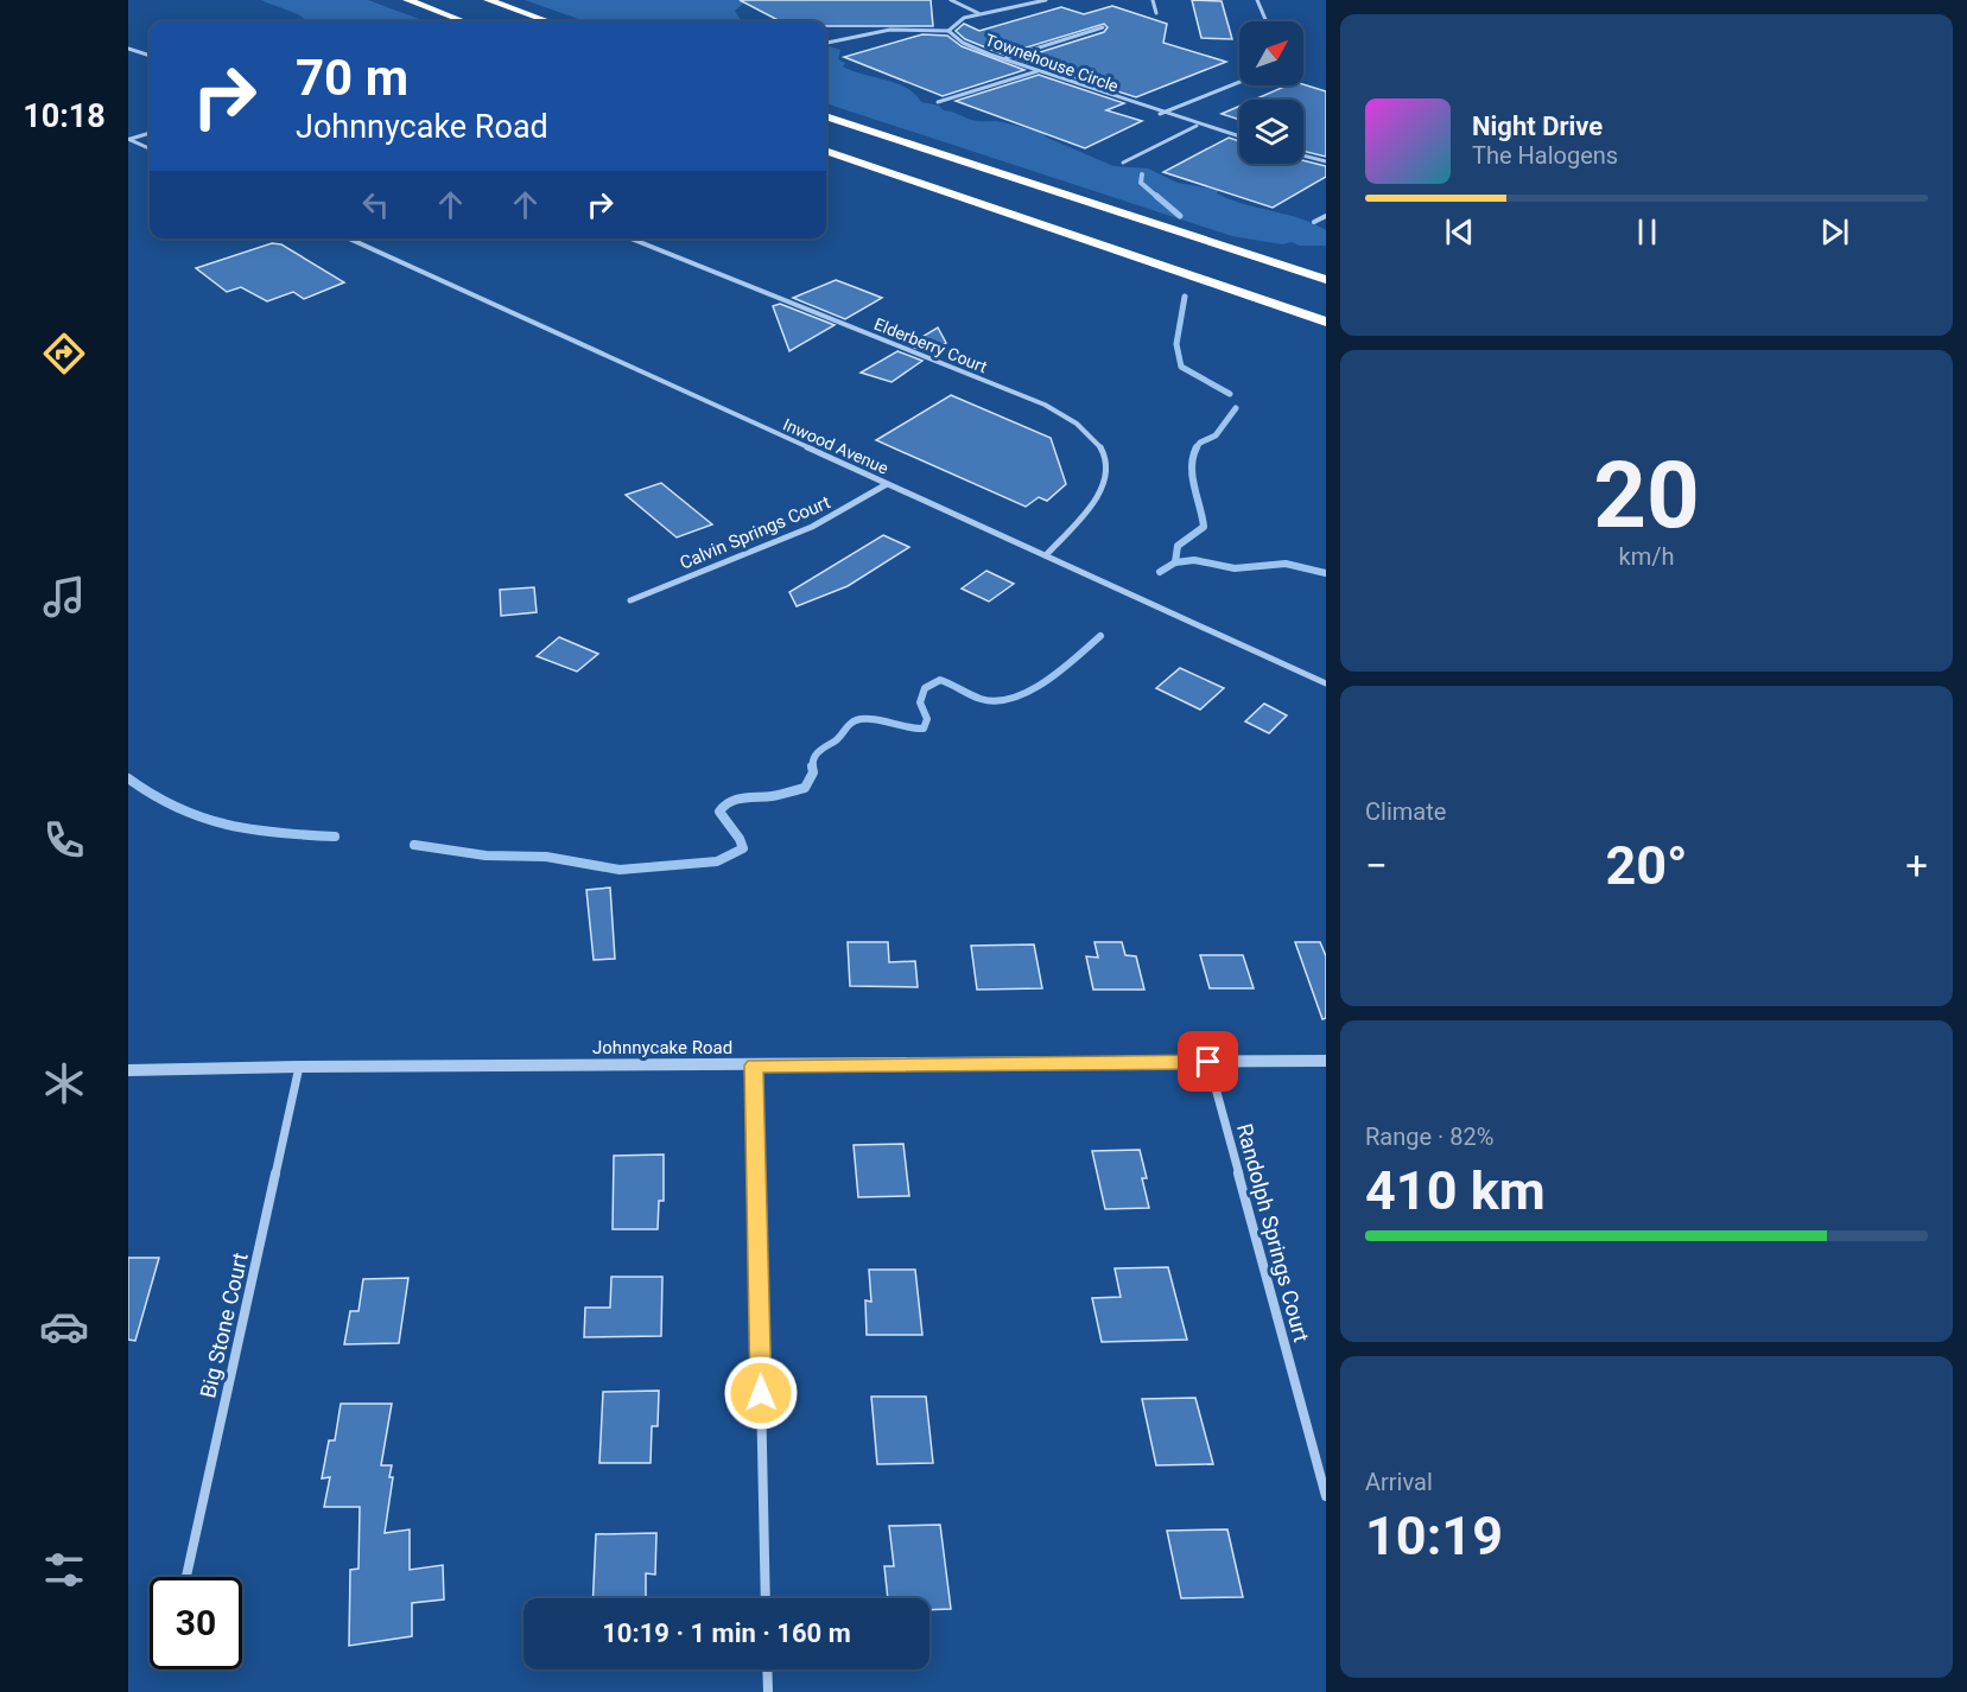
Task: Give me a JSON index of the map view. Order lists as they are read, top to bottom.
{
  "streets": {
    "street": [
      "Townehouse Circle",
      "Elderberry Court",
      "Inwood Avenue",
      "Calvin Springs Court",
      "Johnnycake Road",
      "Randolph Springs Court",
      "Big Stone Court"
    ]
  },
  "crossings": [
    ["Elderberry Court", "Inwood Avenue"],
    ["Inwood Avenue", "Calvin Springs Court"],
    ["Johnnycake Road", "Randolph Springs Court"],
    ["Johnnycake Road", "Big Stone Court"]
  ],
  "north": "top right",
  "page": {
    "tabs": "10:18",
    "turn": ["70 m", "Johnnycake Road"],
    "song": ["Night Drive", "The Halogens"],
    "tile": [
      ["20", "km/h"],
      "Climate",
      ["Range · 82%", "410 km"],
      ["Arrival", "10:19"]
    ],
    "heat": ["−", "20°", "+"],
    "limit": "30",
    "trip": "10:19 · 1 min · 160 m"
  }
}
